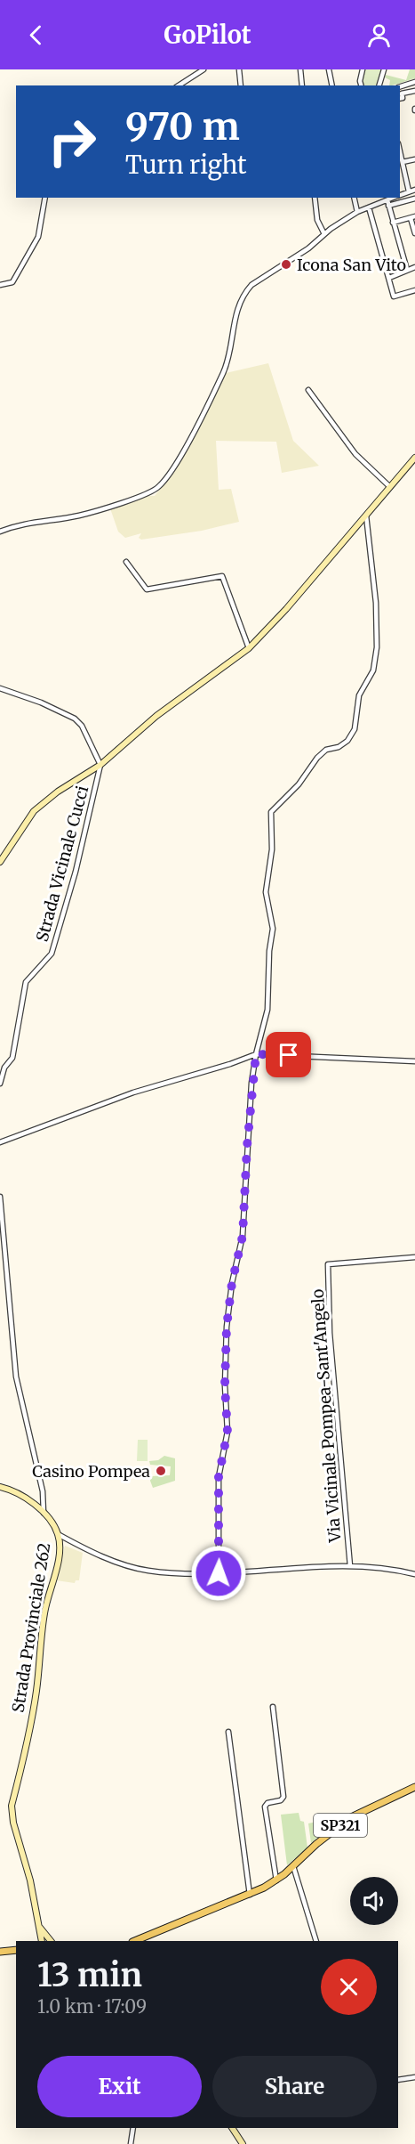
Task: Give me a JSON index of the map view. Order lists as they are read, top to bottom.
{
  "streets": {
    "main road": ["Strada Provinciale 262", "SP321"],
    "street": ["Strada Vicinale Cucci", "Via Vicinale Pompea-Sant'Angelo"]
  },
  "places": ["Icona San Vito", "Casino Pompea"],
  "page": {
    "header": "GoPilot",
    "turn": ["970 m", "Turn right"],
    "heading": ["13 min", "1.0 km · 17:09"],
    "buttons": ["Exit", "Share"]
  }
}
